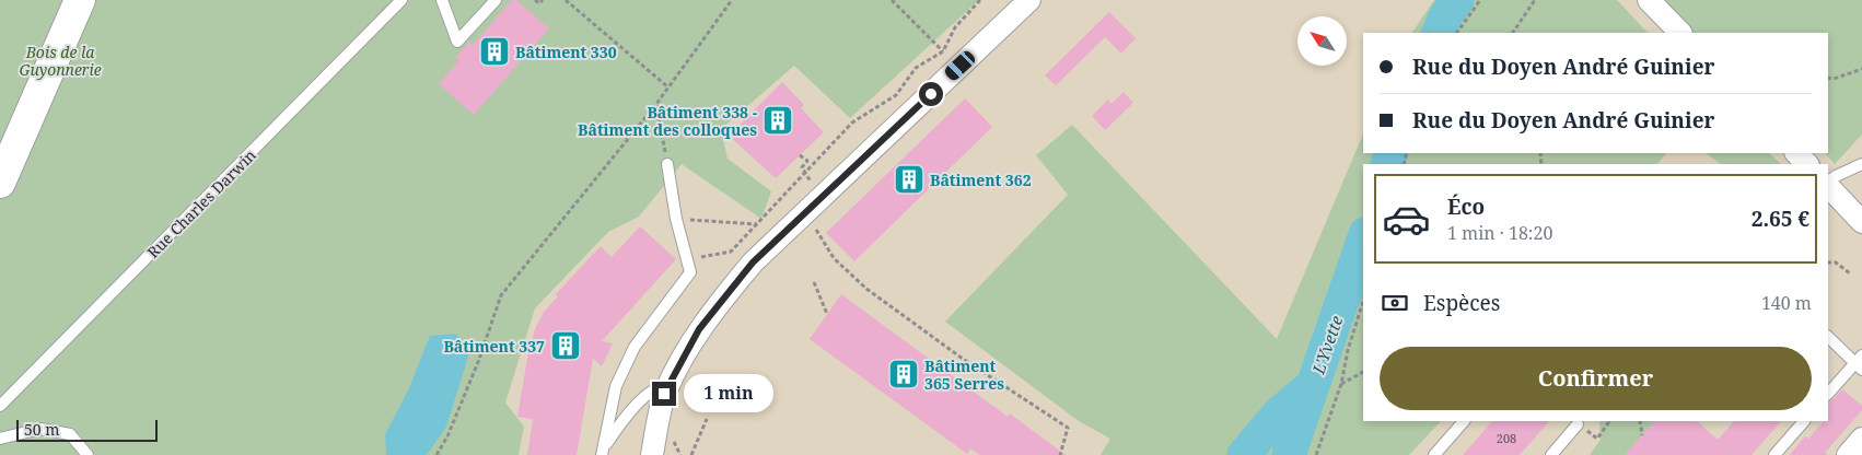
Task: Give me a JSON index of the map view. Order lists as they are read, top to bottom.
{
  "streets": {
    "lane": ["Rue Charles Darwin"]
  },
  "water": ["L'Yvette"],
  "parks": ["Bois de la Guyonnerie"],
  "places": {
    "building": [
      "Bâtiment 330",
      "Bâtiment 338 - Bâtiment des colloques",
      "Bâtiment 362",
      "Bâtiment 337",
      "Bâtiment 365 Serres"
    ]
  },
  "house_numbers": ["208"],
  "scale_bar": "50 m",
  "north": "top left",
  "page": {
    "banner": ["Rue du Doyen André Guinier", "Rue du Doyen André Guinier"],
    "list": [
      {
        "name": "Éco",
        "note": "1 min · 18:20",
        "value": "2.65 €"
      }
    ],
    "pay": ["Espèces", "140 m"],
    "buttons": "Confirmer",
    "bubble": "1 min",
    "scale": "50 m"
  }
}
